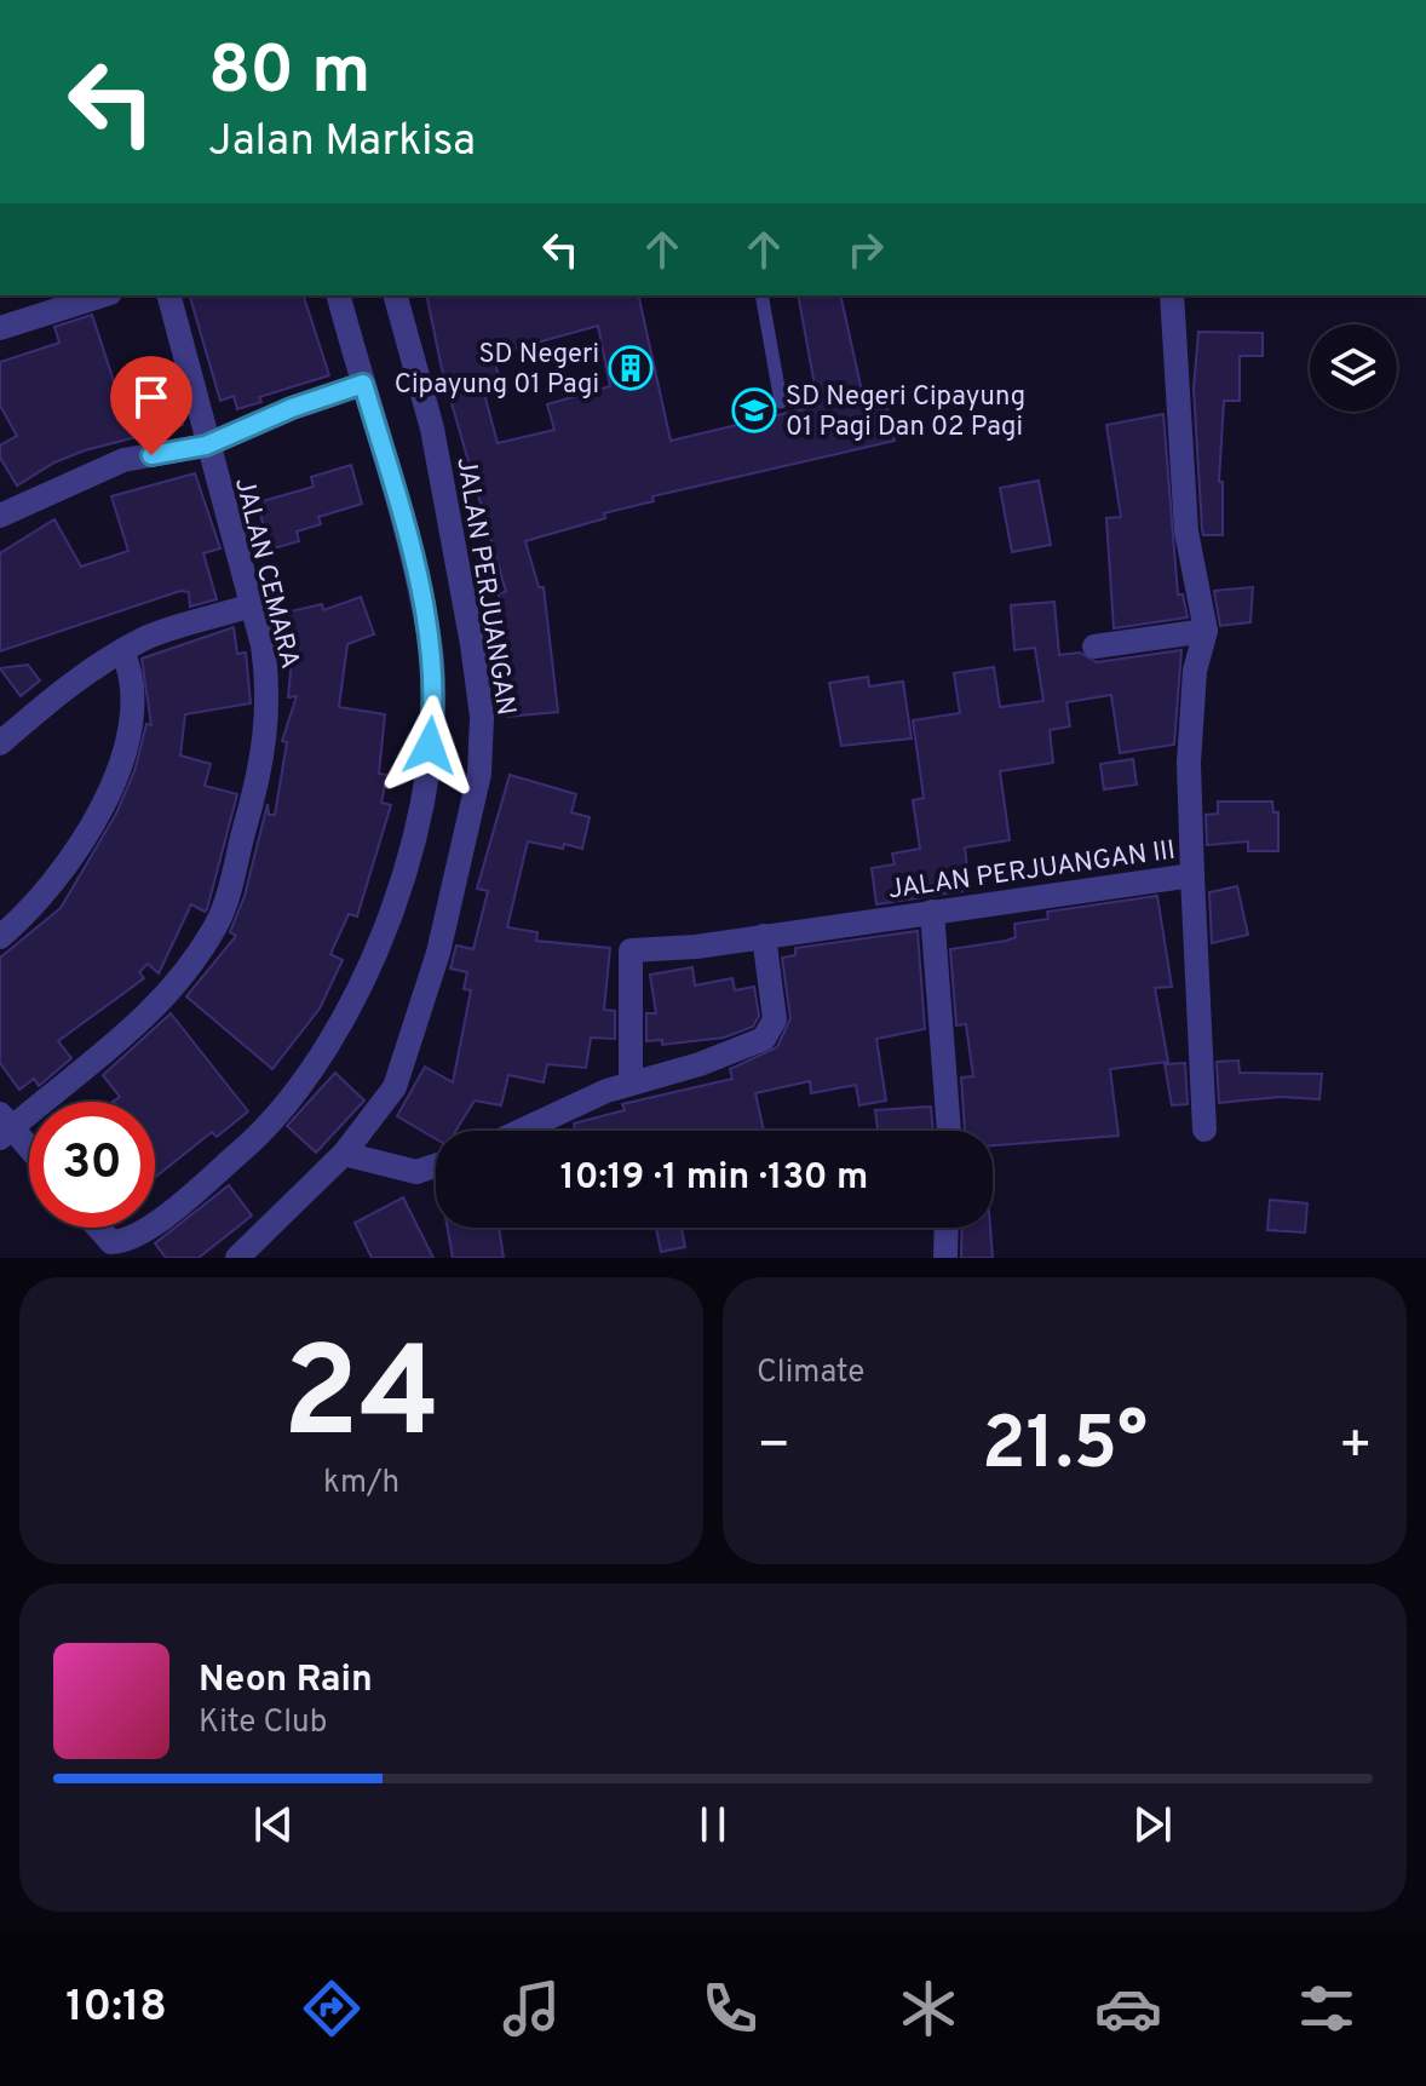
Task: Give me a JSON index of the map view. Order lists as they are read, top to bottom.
{
  "streets": {
    "street": ["JALAN CEMARA", "JALAN PERJUANGAN", "JALAN PERJUANGAN III"]
  },
  "places": {
    "building": ["SD Negeri Cipayung 01 Pagi"],
    "school or university": ["SD Negeri Cipayung 01 Pagi Dan 02 Pagi"]
  },
  "page": {
    "turn": ["80 m", "Jalan Markisa"],
    "limit": "30",
    "trip": "10:19 · 1 min · 130 m",
    "tile": [
      ["24", "km/h"],
      "Climate"
    ],
    "heat": ["−", "21.5°", "+"],
    "song": ["Neon Rain", "Kite Club"],
    "tabs": "10:18"
  }
}
